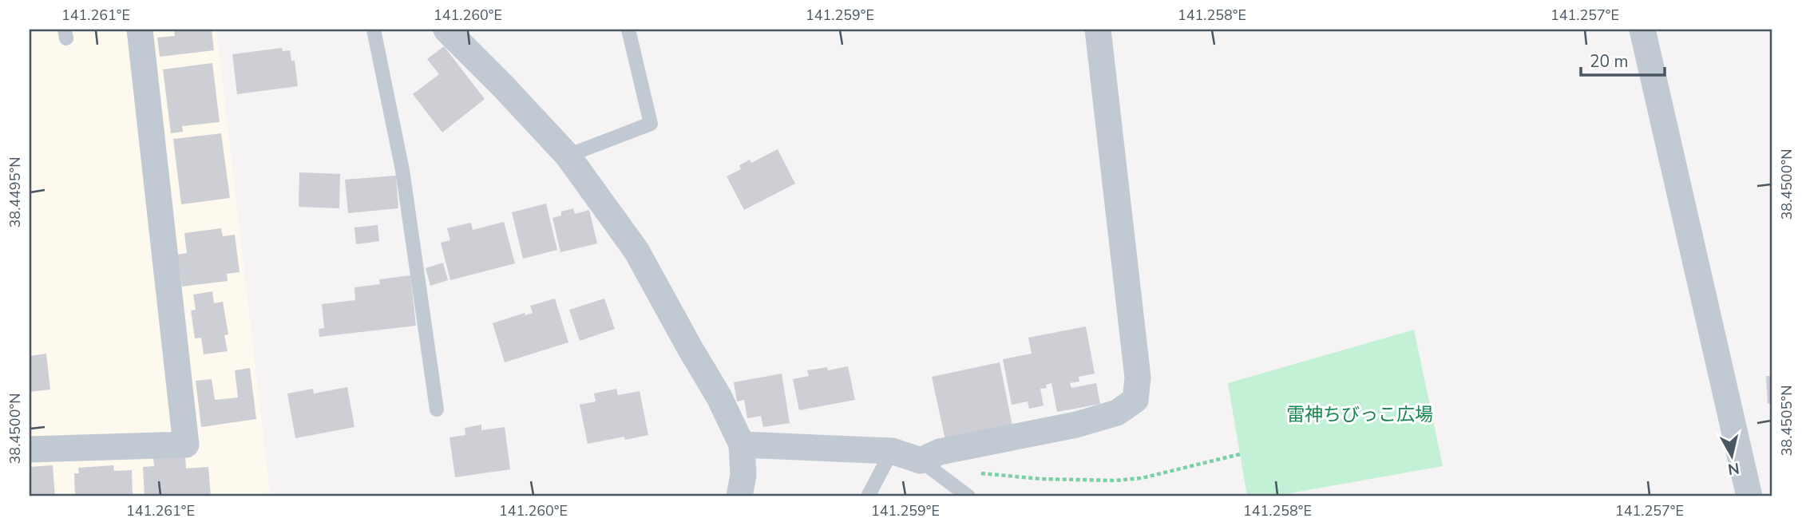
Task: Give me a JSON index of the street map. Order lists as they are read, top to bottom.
{
  "parks": ["雷神ちびっこ広場"],
  "scale_bar": "20 m",
  "north": "bottom",
  "coordinates": [
    "141.261°E",
    "141.260°E",
    "141.259°E",
    "141.258°E",
    "141.257°E",
    "38.4500°N",
    "38.4495°N",
    "38.4505°N"
  ]
}
